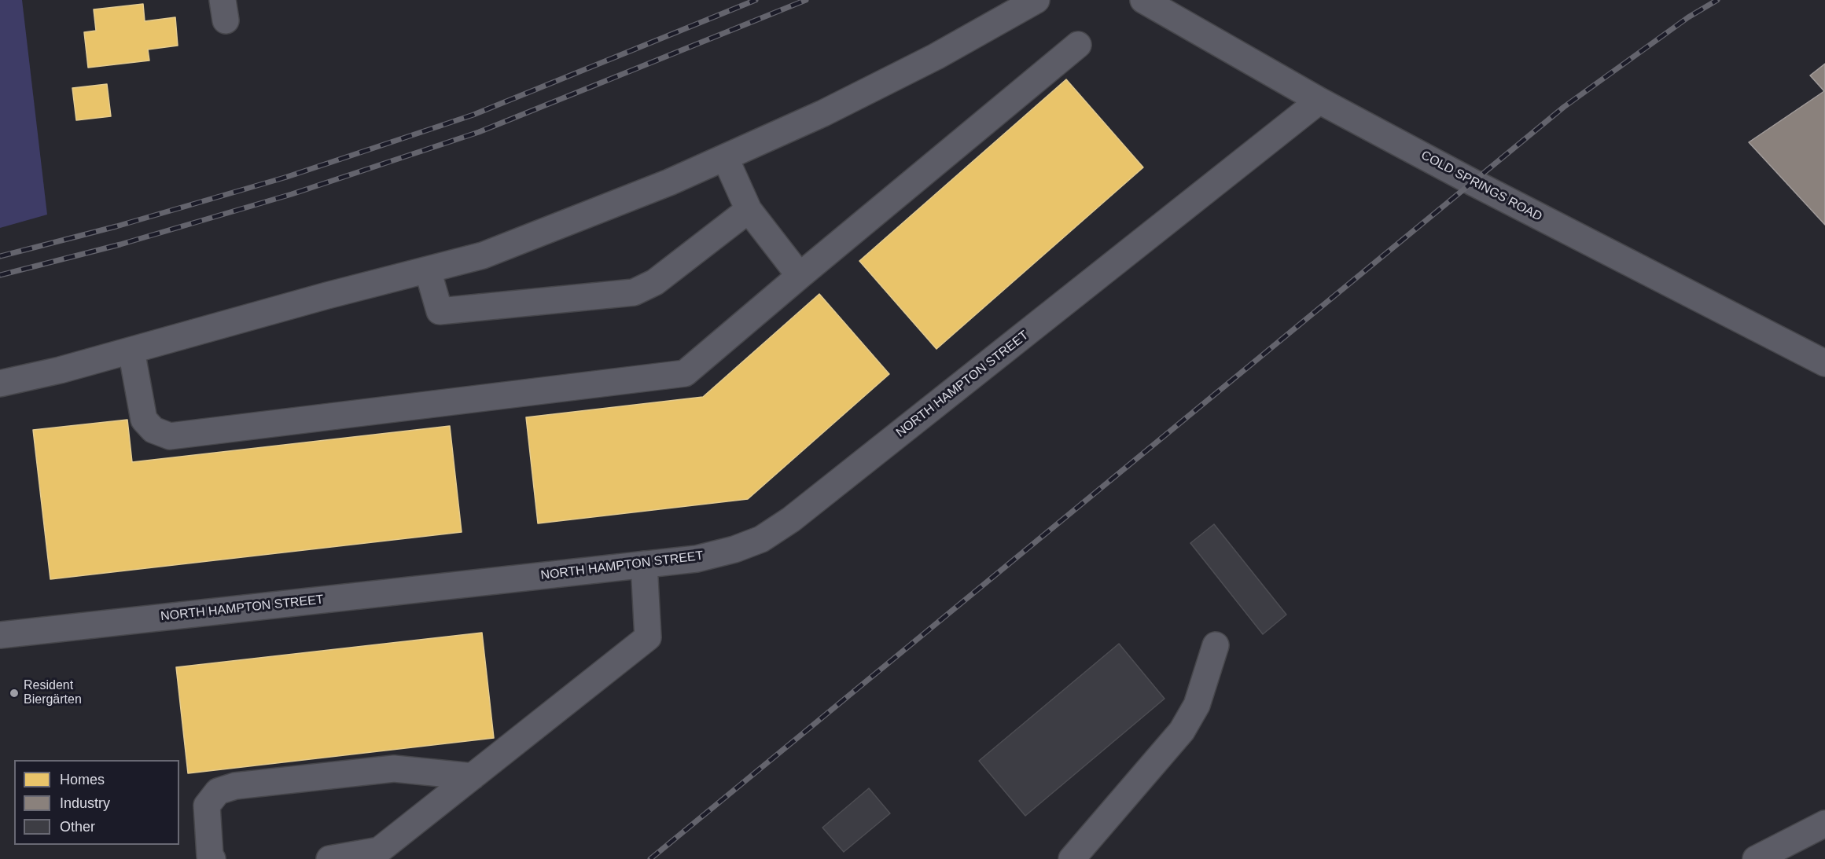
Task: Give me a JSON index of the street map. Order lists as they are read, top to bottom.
{
  "streets": {
    "street": ["COLD SPRINGS ROAD", "NORTH HAMPTON STREET"]
  },
  "crossings": [
    ["COLD SPRINGS ROAD", "NORTH HAMPTON STREET"]
  ],
  "places": ["Resident Biergärten"],
  "legend": ["Homes", "Industry", "Other"]
}
